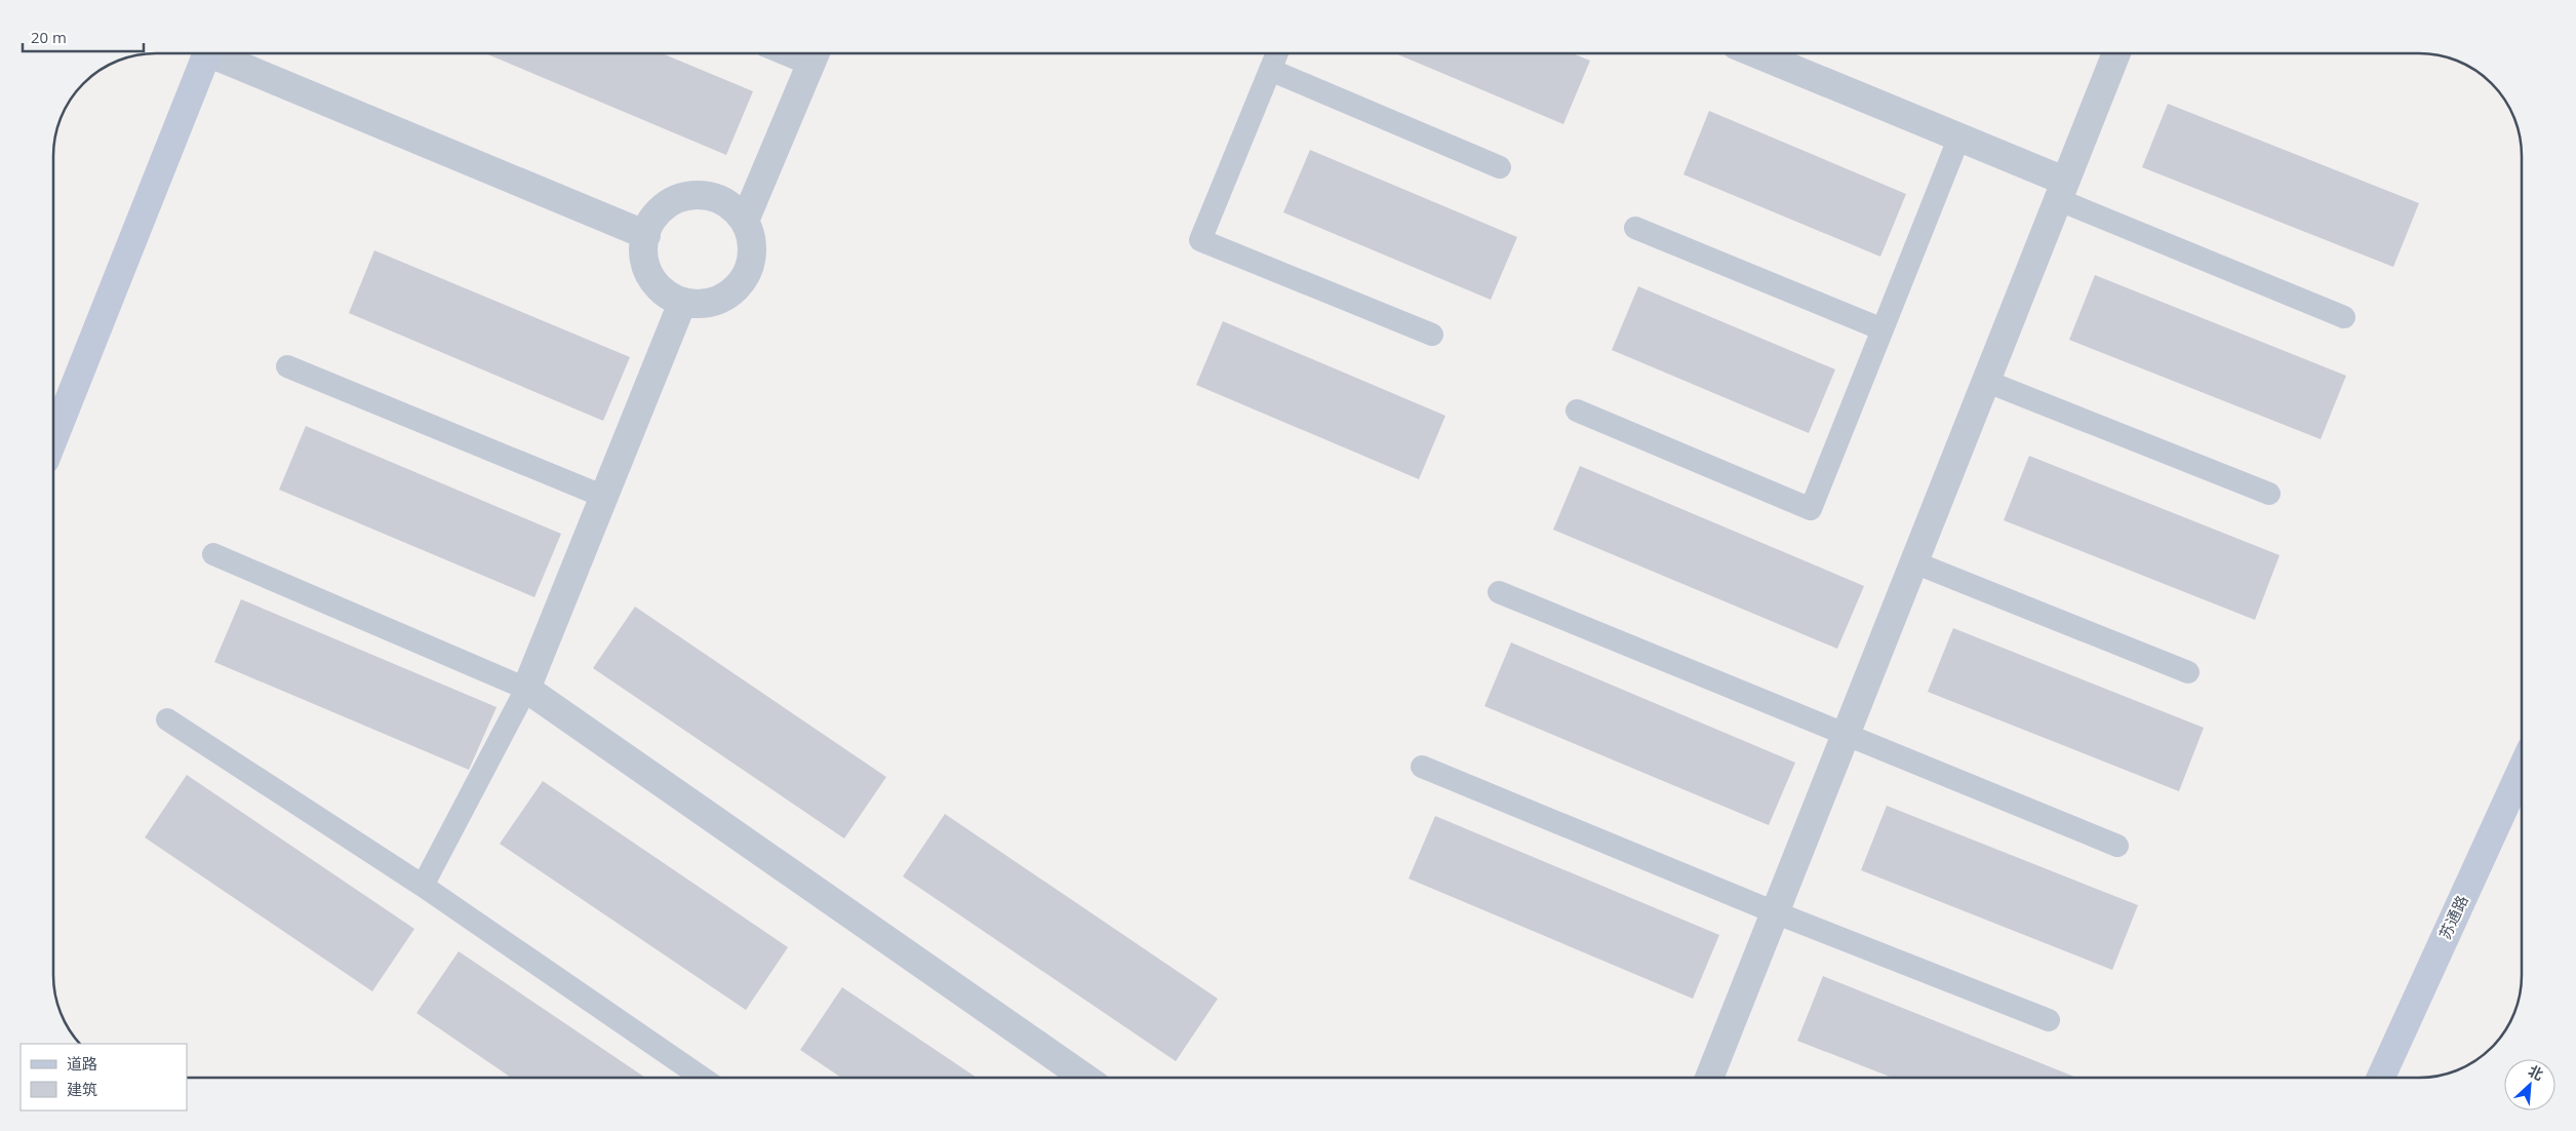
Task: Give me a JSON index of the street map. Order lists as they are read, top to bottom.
{
  "streets": {
    "street": ["苏通路"]
  },
  "legend": ["道路", "建筑"],
  "scale_bar": "20 m",
  "north": "top right"
}
